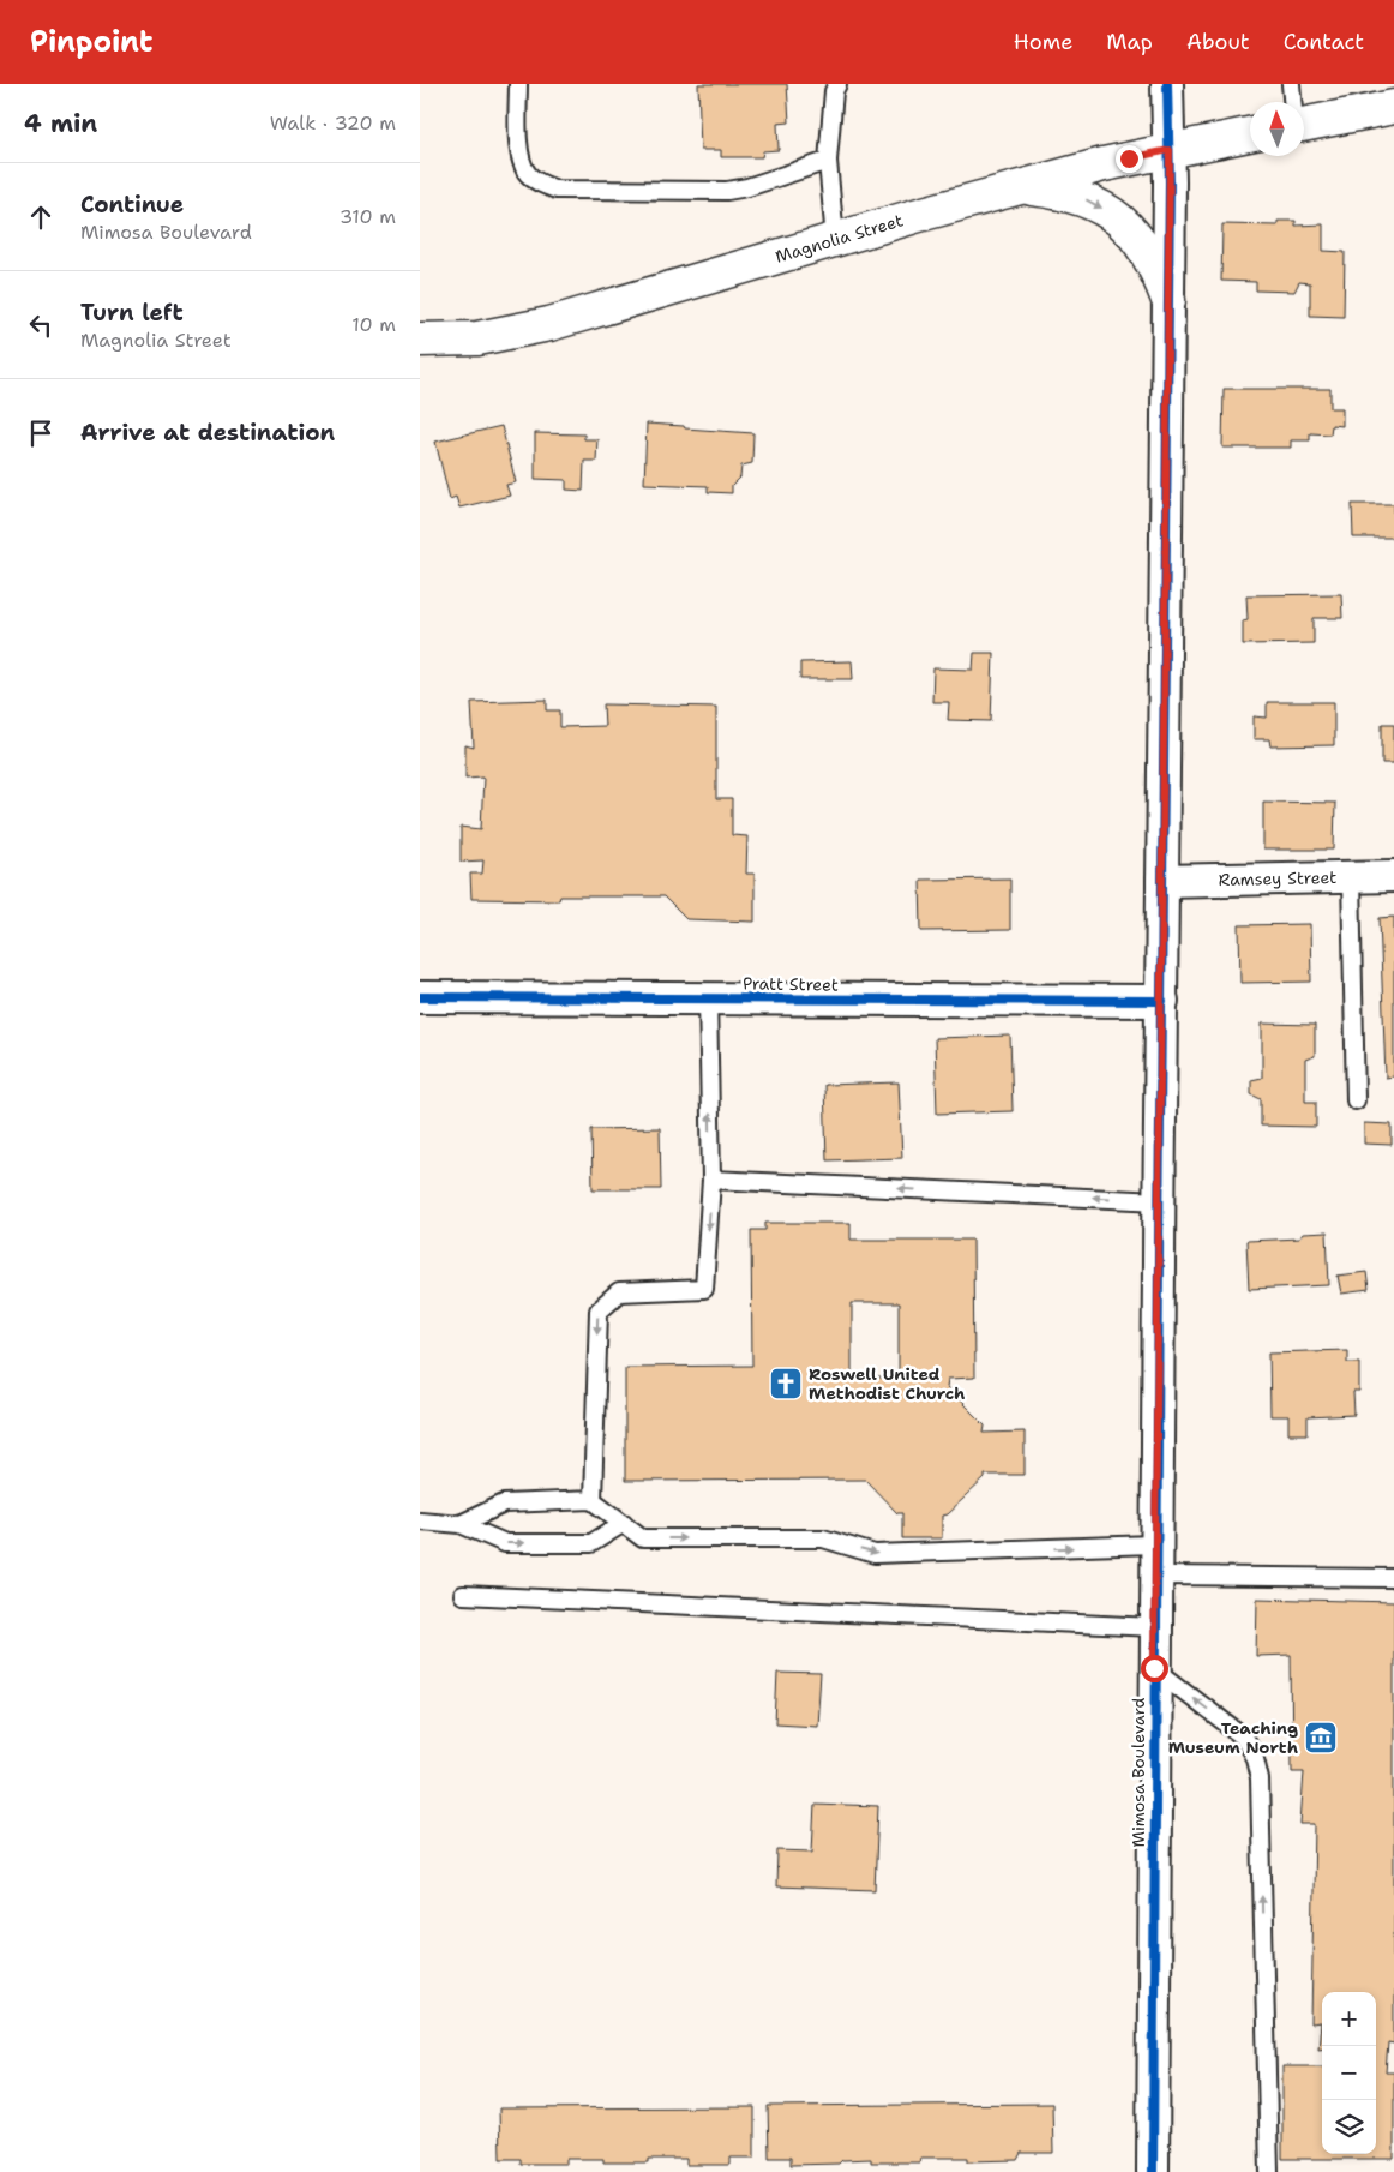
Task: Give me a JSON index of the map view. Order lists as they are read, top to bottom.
{
  "streets": {
    "main road": ["Magnolia Street"],
    "street": ["Ramsey Street", "Pratt Street", "Mimosa Boulevard"]
  },
  "crossings": [
    ["Magnolia Street", "Mimosa Boulevard"],
    ["Ramsey Street", "Mimosa Boulevard"],
    ["Pratt Street", "Mimosa Boulevard"]
  ],
  "places": {
    "church": ["Roswell United Methodist Church"],
    "museum": ["Teaching Museum North"]
  },
  "north": "top",
  "page": {
    "header": "Pinpoint",
    "nav": [
      "Home",
      "Map",
      "About",
      "Contact"
    ],
    "heading": ["4 min", "Walk · 320 m"],
    "list": [
      ["Continue", "Mimosa Boulevard", "310 m"],
      ["Turn left", "Magnolia Street", "10 m"],
      "Arrive at destination"
    ],
    "map_buttons": ["+", "−"]
  }
}
